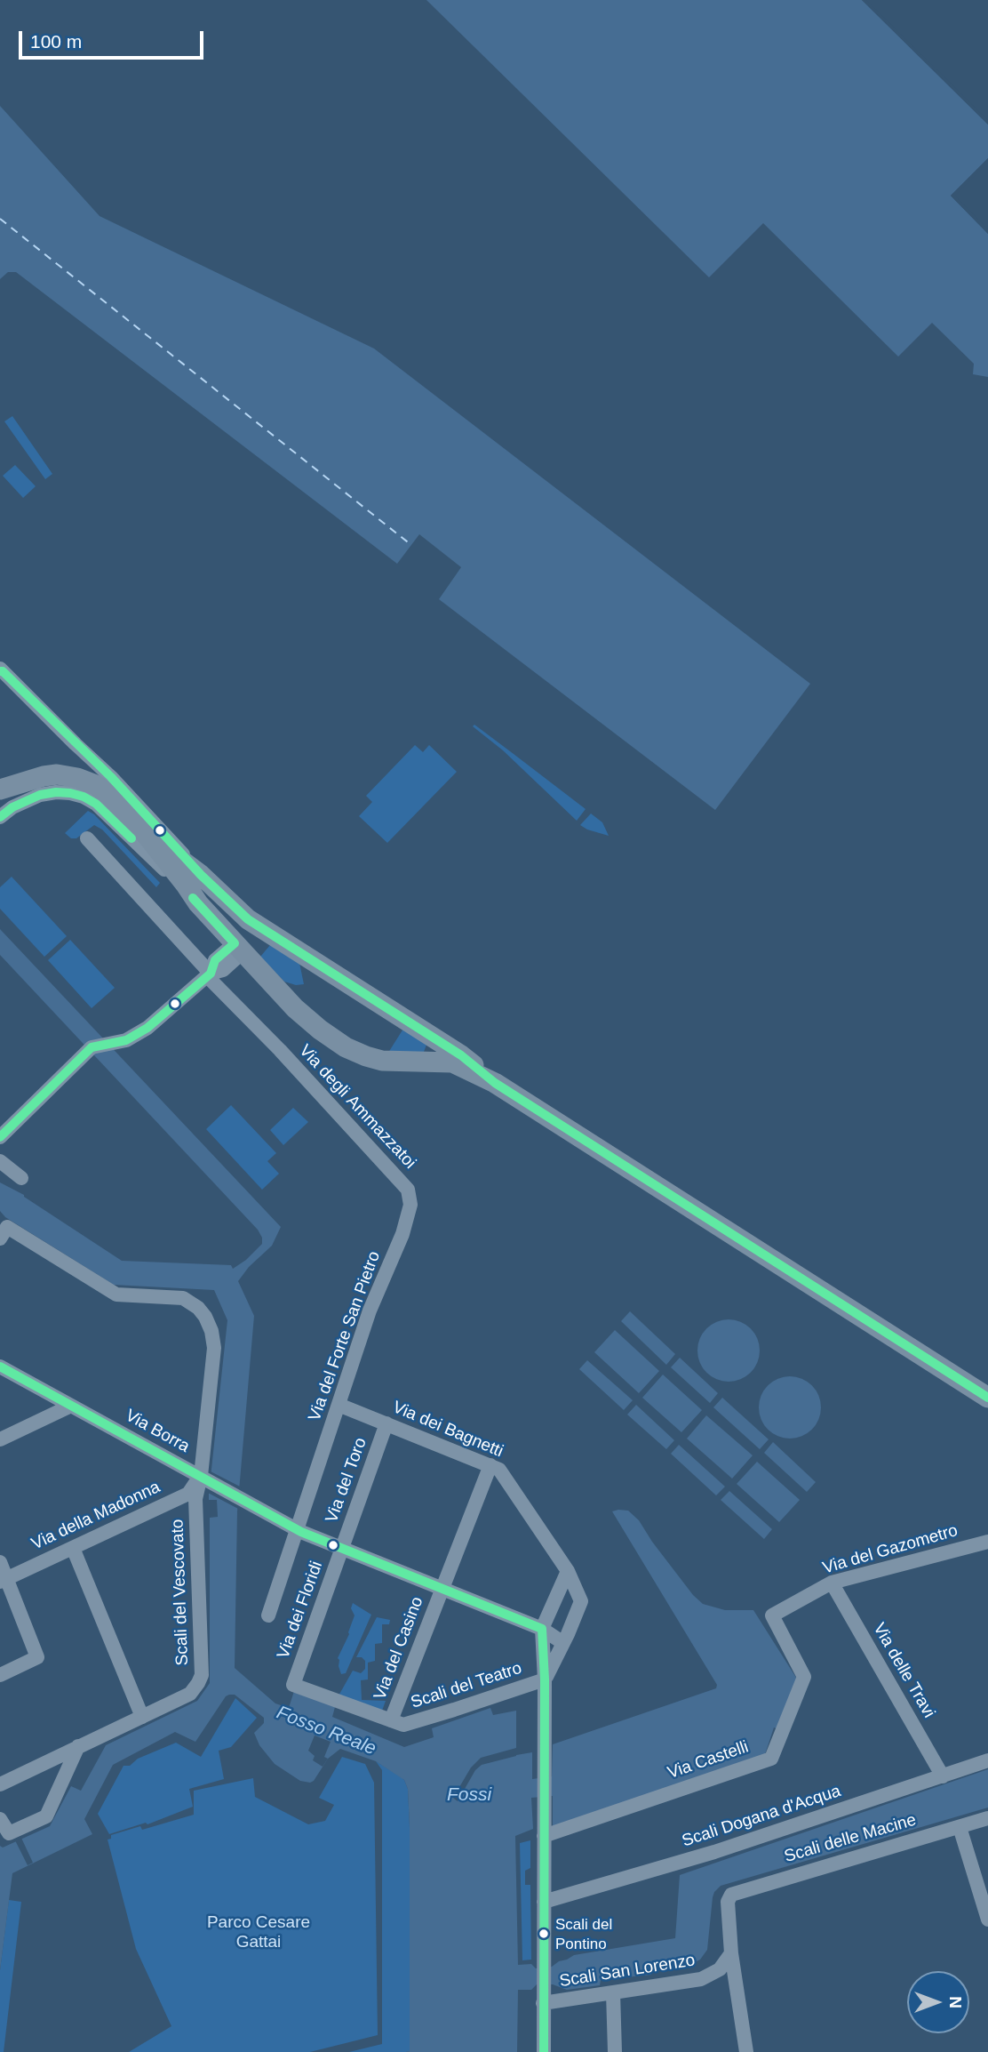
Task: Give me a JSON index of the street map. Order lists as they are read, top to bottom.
{
  "streets": {
    "street": [
      "Via degli Ammazzatoi",
      "Via del Forte San Pietro",
      "Via dei Bagnetti",
      "Via Borra",
      "Via del Toro",
      "Via della Madonna",
      "Via del Gazometro",
      "Scali del Vescovato",
      "Via dei Floridi",
      "Via del Casino",
      "Via delle Travi",
      "Scali del Teatro",
      "Via Castelli",
      "Scali Dogana d'Acqua",
      "Scali delle Macine",
      "Scali San Lorenzo"
    ]
  },
  "crossings": [
    ["Via degli Ammazzatoi", "Via del Forte San Pietro"],
    ["Via del Forte San Pietro", "Via dei Bagnetti"],
    ["Via del Forte San Pietro", "Via Borra"],
    ["Via dei Bagnetti", "Via Borra"],
    ["Via dei Bagnetti", "Via del Toro"],
    ["Via dei Bagnetti", "Via del Casino"],
    ["Via dei Bagnetti", "Scali del Teatro"],
    ["Via Borra", "Via del Toro"],
    ["Via Borra", "Via della Madonna"],
    ["Via Borra", "Scali del Vescovato"],
    ["Via Borra", "Via dei Floridi"],
    ["Via Borra", "Via del Casino"],
    ["Via del Toro", "Via dei Floridi"],
    ["Via della Madonna", "Scali del Vescovato"],
    ["Via del Gazometro", "Via delle Travi"],
    ["Via del Gazometro", "Via Castelli"],
    ["Via dei Floridi", "Scali del Teatro"],
    ["Via del Casino", "Scali del Teatro"],
    ["Via delle Travi", "Scali Dogana d'Acqua"],
    ["Scali delle Macine", "Scali San Lorenzo"]
  ],
  "water": ["Fosso Reale", "Fossi"],
  "parks": ["Parco Cesare Gattai"],
  "places": ["Scali del Pontino"],
  "scale_bar": "100 m",
  "north": "right"
}
